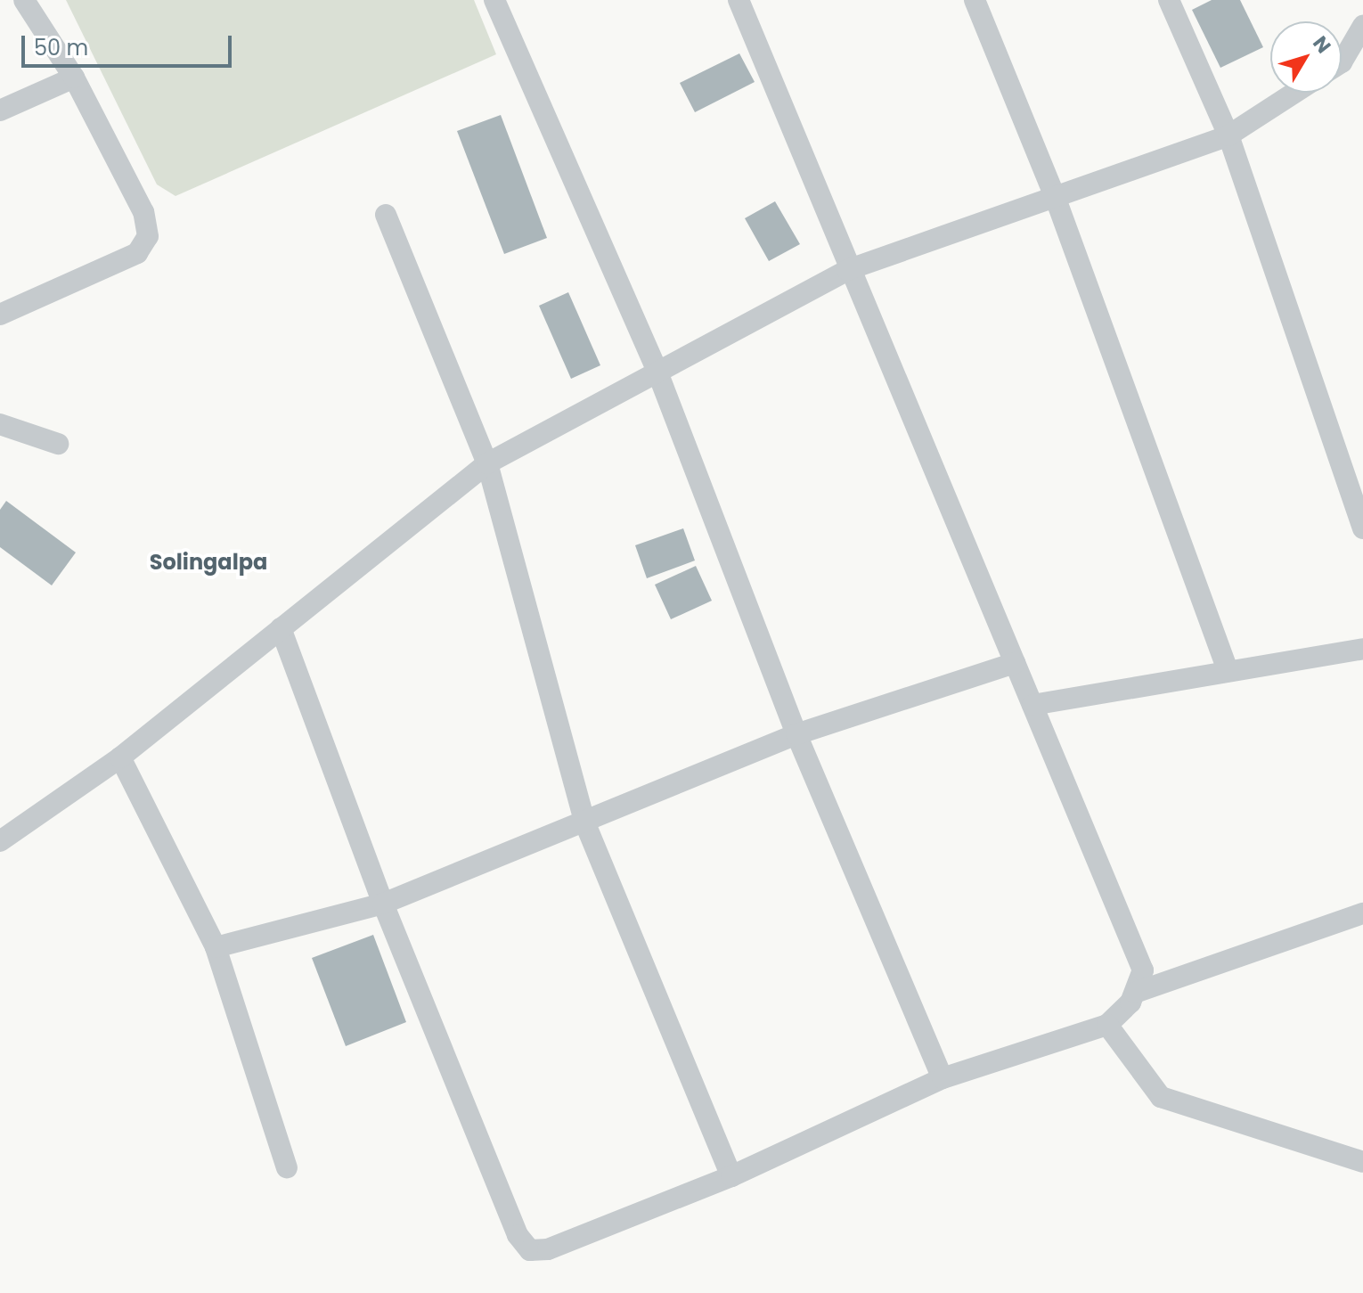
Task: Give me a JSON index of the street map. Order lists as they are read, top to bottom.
{
  "districts": ["Solingalpa"],
  "scale_bar": "50 m",
  "north": "top right"
}
